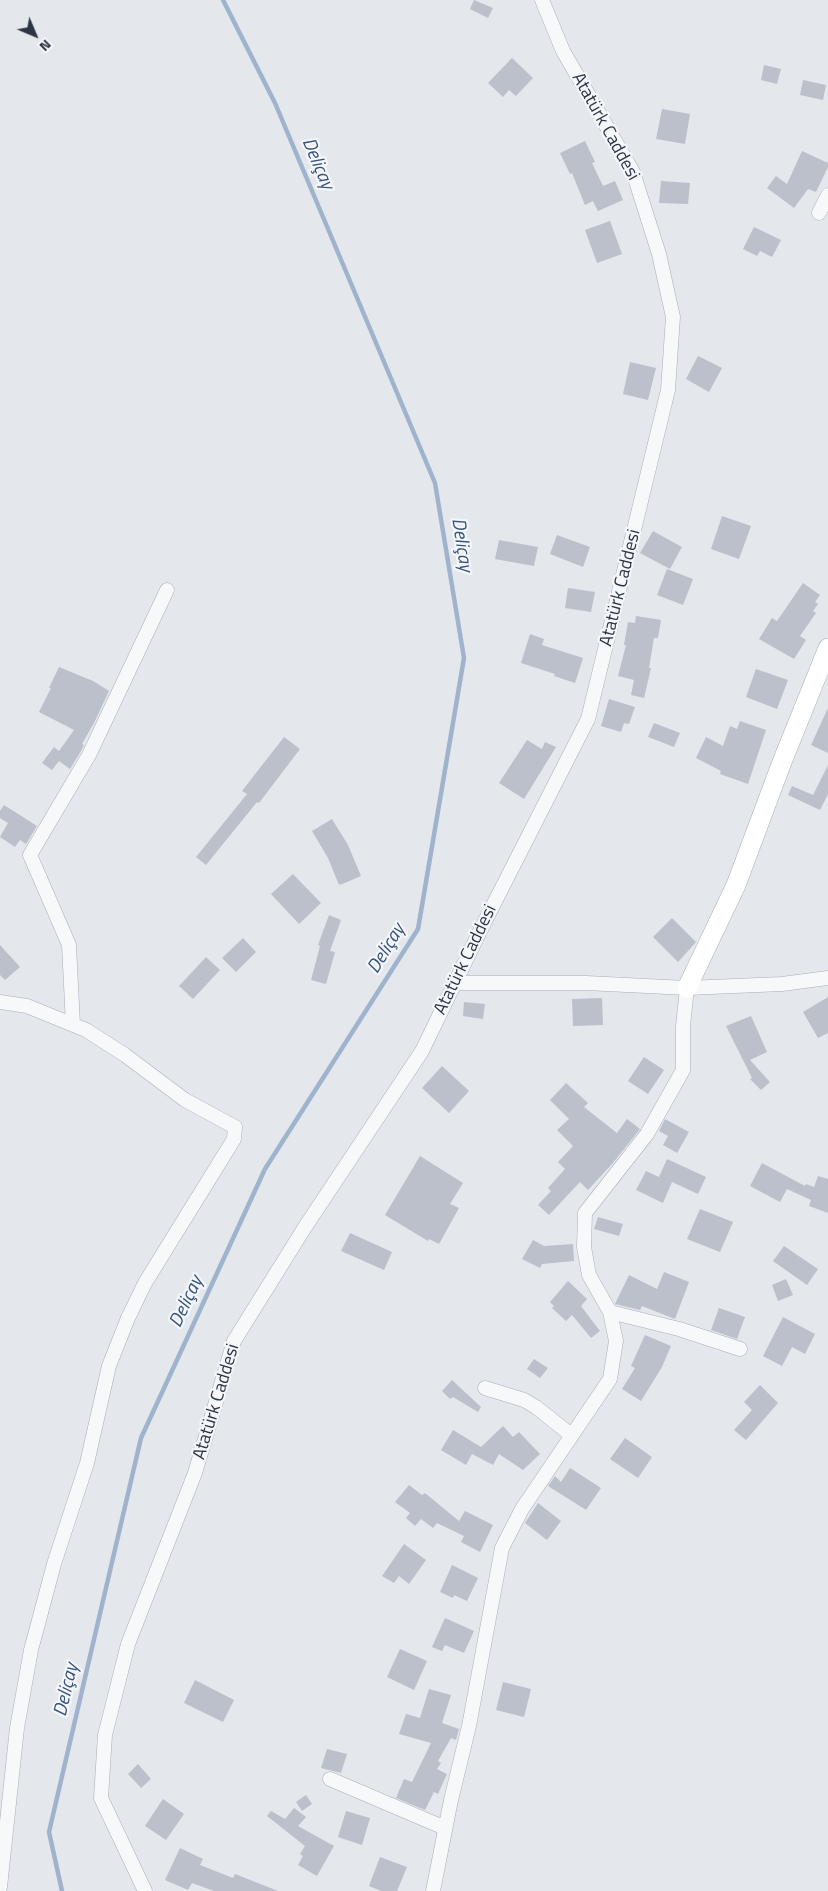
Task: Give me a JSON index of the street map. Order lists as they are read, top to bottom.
{
  "streets": {
    "street": ["Atatürk Caddesi"]
  },
  "water": ["Deliçay"],
  "north": "bottom right"
}
